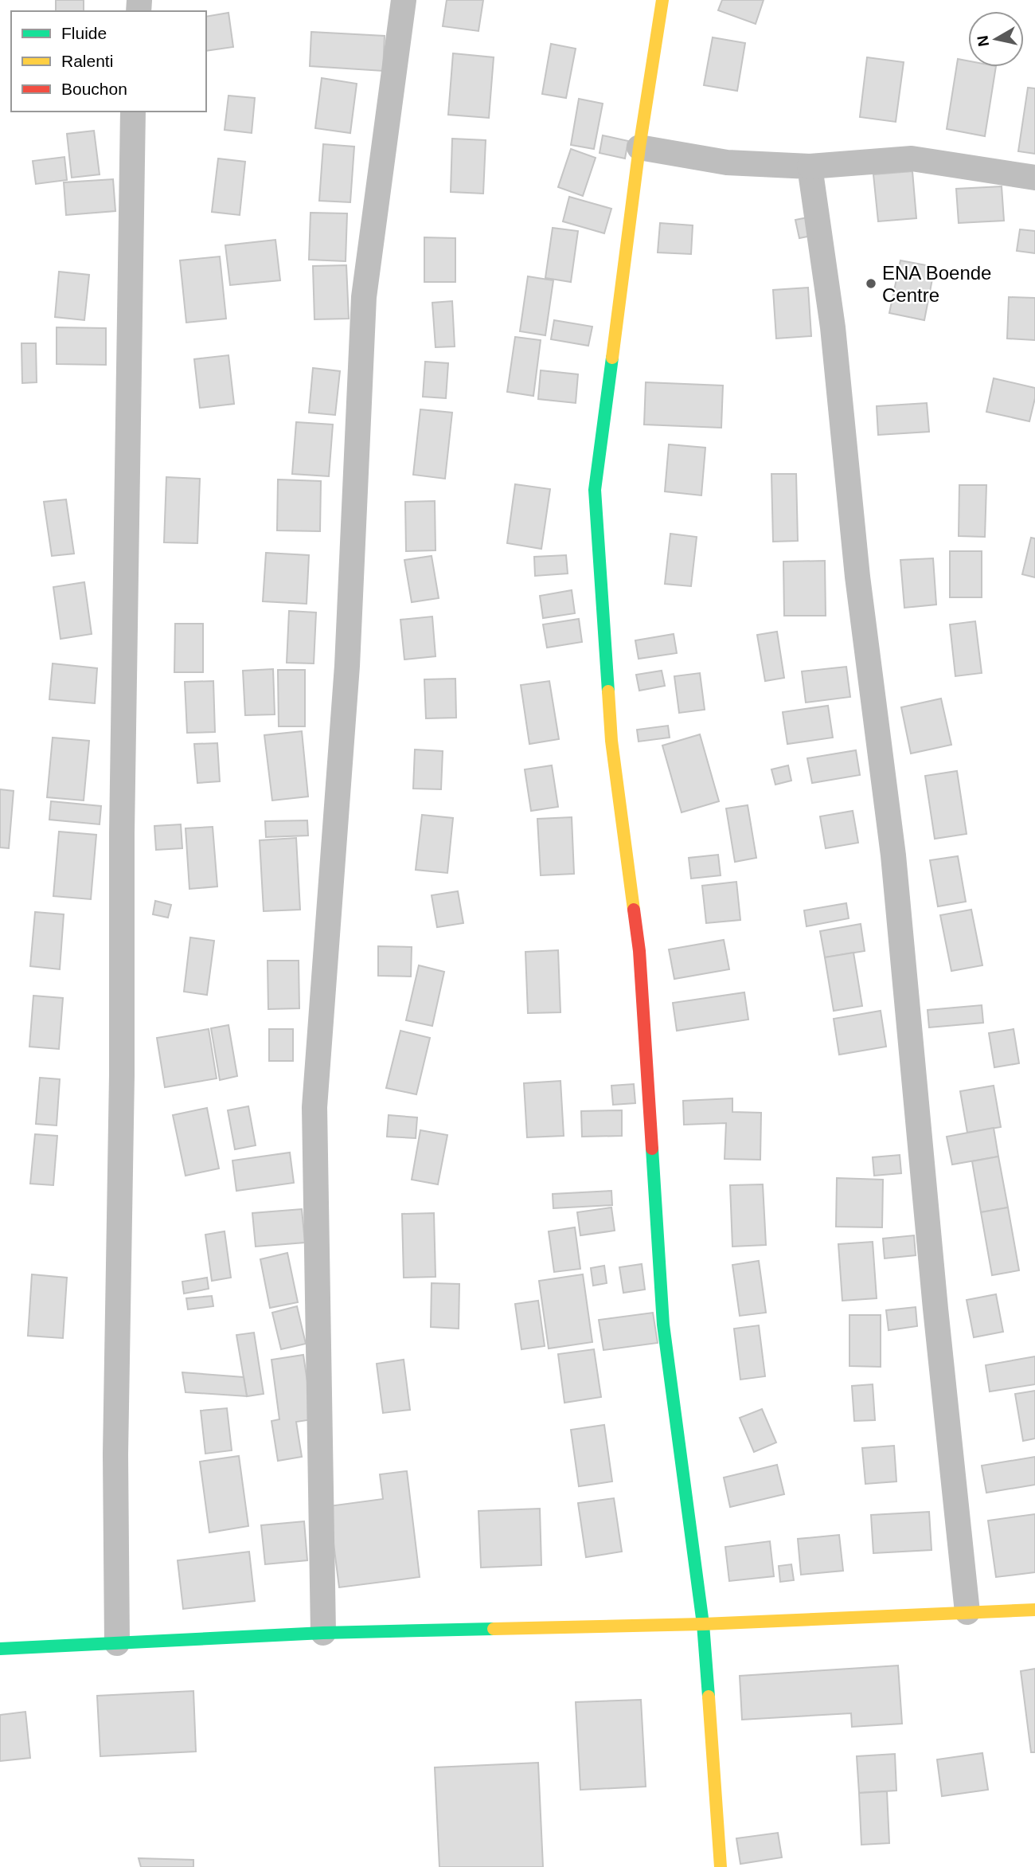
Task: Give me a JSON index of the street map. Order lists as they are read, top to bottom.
{
  "places": ["ENA Boende Centre"],
  "legend": ["Fluide", "Ralenti", "Bouchon"],
  "north": "left"
}
